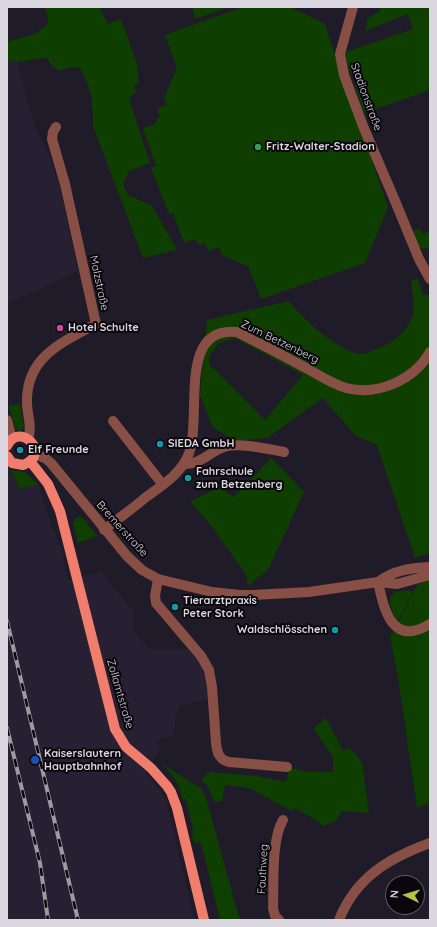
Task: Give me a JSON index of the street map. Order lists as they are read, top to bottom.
{
  "streets": {
    "main road": ["Zollamtstraße"],
    "street": [
      "Stadionstraße",
      "Malzstraße",
      "Zum Betzenberg",
      "Bremerstraße",
      "Fauthweg"
    ]
  },
  "crossings": [
    ["Malzstraße", "Zollamtstraße"],
    ["Zum Betzenberg", "Bremerstraße"],
    ["Bremerstraße", "Zollamtstraße"]
  ],
  "places": [
    "Fritz-Walter-Stadion",
    "Hotel Schulte",
    "SIEDA GmbH",
    "Elf Freunde",
    "Fahrschule zum Betzenberg",
    "Tierarztpraxis Peter Stork",
    "Waldschlösschen",
    "Kaiserslautern Hauptbahnhof"
  ],
  "north": "left"
}
